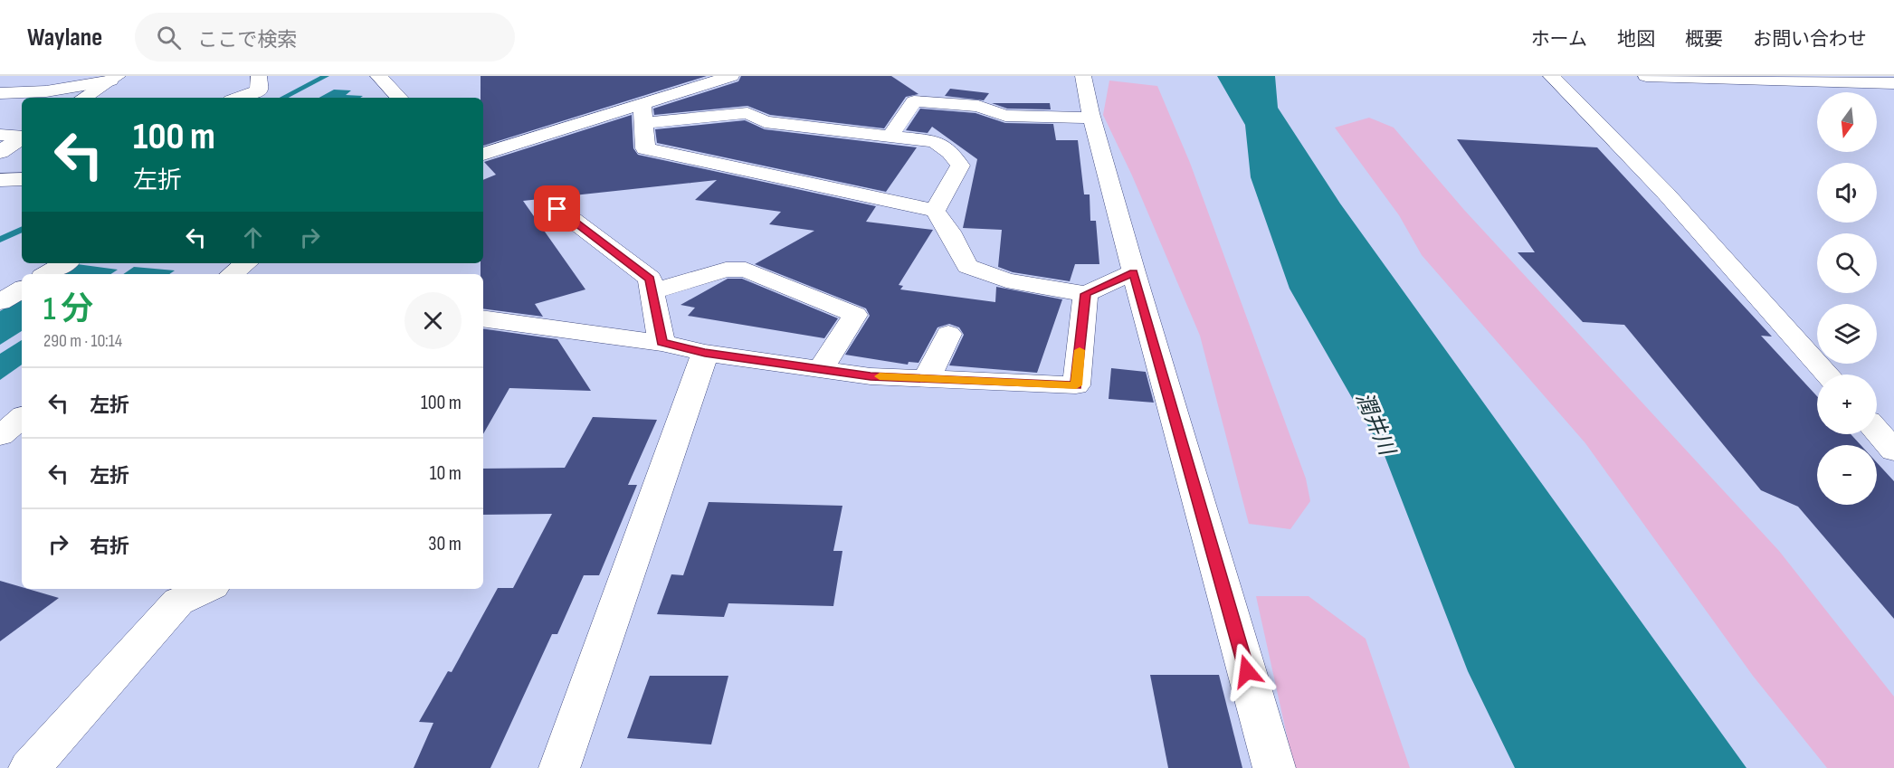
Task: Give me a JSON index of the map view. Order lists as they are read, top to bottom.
{
  "water": ["潤井川"],
  "north": "bottom",
  "page": {
    "header": "Waylane",
    "search": "ここで検索",
    "nav": [
      "ホーム",
      "地図",
      "概要",
      "お問い合わせ"
    ],
    "map_buttons": ["+", "−"],
    "turn": ["100 m", "左折"],
    "heading": ["1 分", "290 m · 10:14"],
    "list": [
      {
        "name": "左折",
        "value": "100 m"
      },
      {
        "name": "左折",
        "value": "10 m"
      },
      {
        "name": "右折",
        "value": "30 m"
      }
    ]
  }
}
